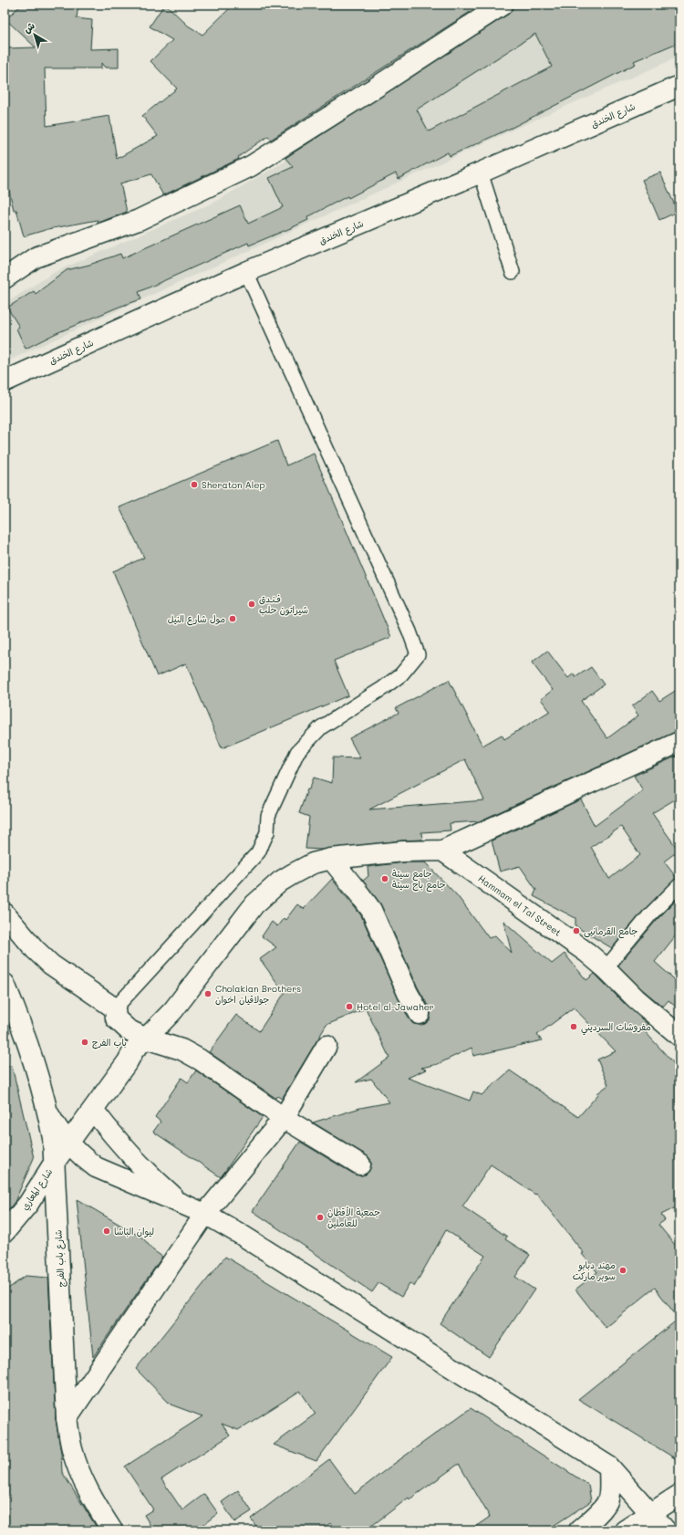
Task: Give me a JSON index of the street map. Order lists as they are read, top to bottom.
{
  "streets": {
    "main road": [
      "شارع الخندق",
      "Hammam el Tal Street",
      "شارع المعاري",
      "شارع باب الفرج"
    ]
  },
  "crossings": [
    ["شارع المعاري", "شارع باب الفرج"]
  ],
  "places": [
    "Sheraton Alep",
    "فـنـدق شيراتون حلب",
    "مول شارع النيل",
    "جامع سيتة جامع باح سيتة",
    "جامع القرمانيى",
    "Cholakian Brothers جولاقيان اخوان",
    "Hotel al-Jawaher",
    "مفروشات السرديني",
    "باب الفرج",
    "جمعية الأقطان للعاملين",
    "ليوان الباشا",
    "مهند دبابو سوبر ماركت"
  ],
  "north": "top left"
}
